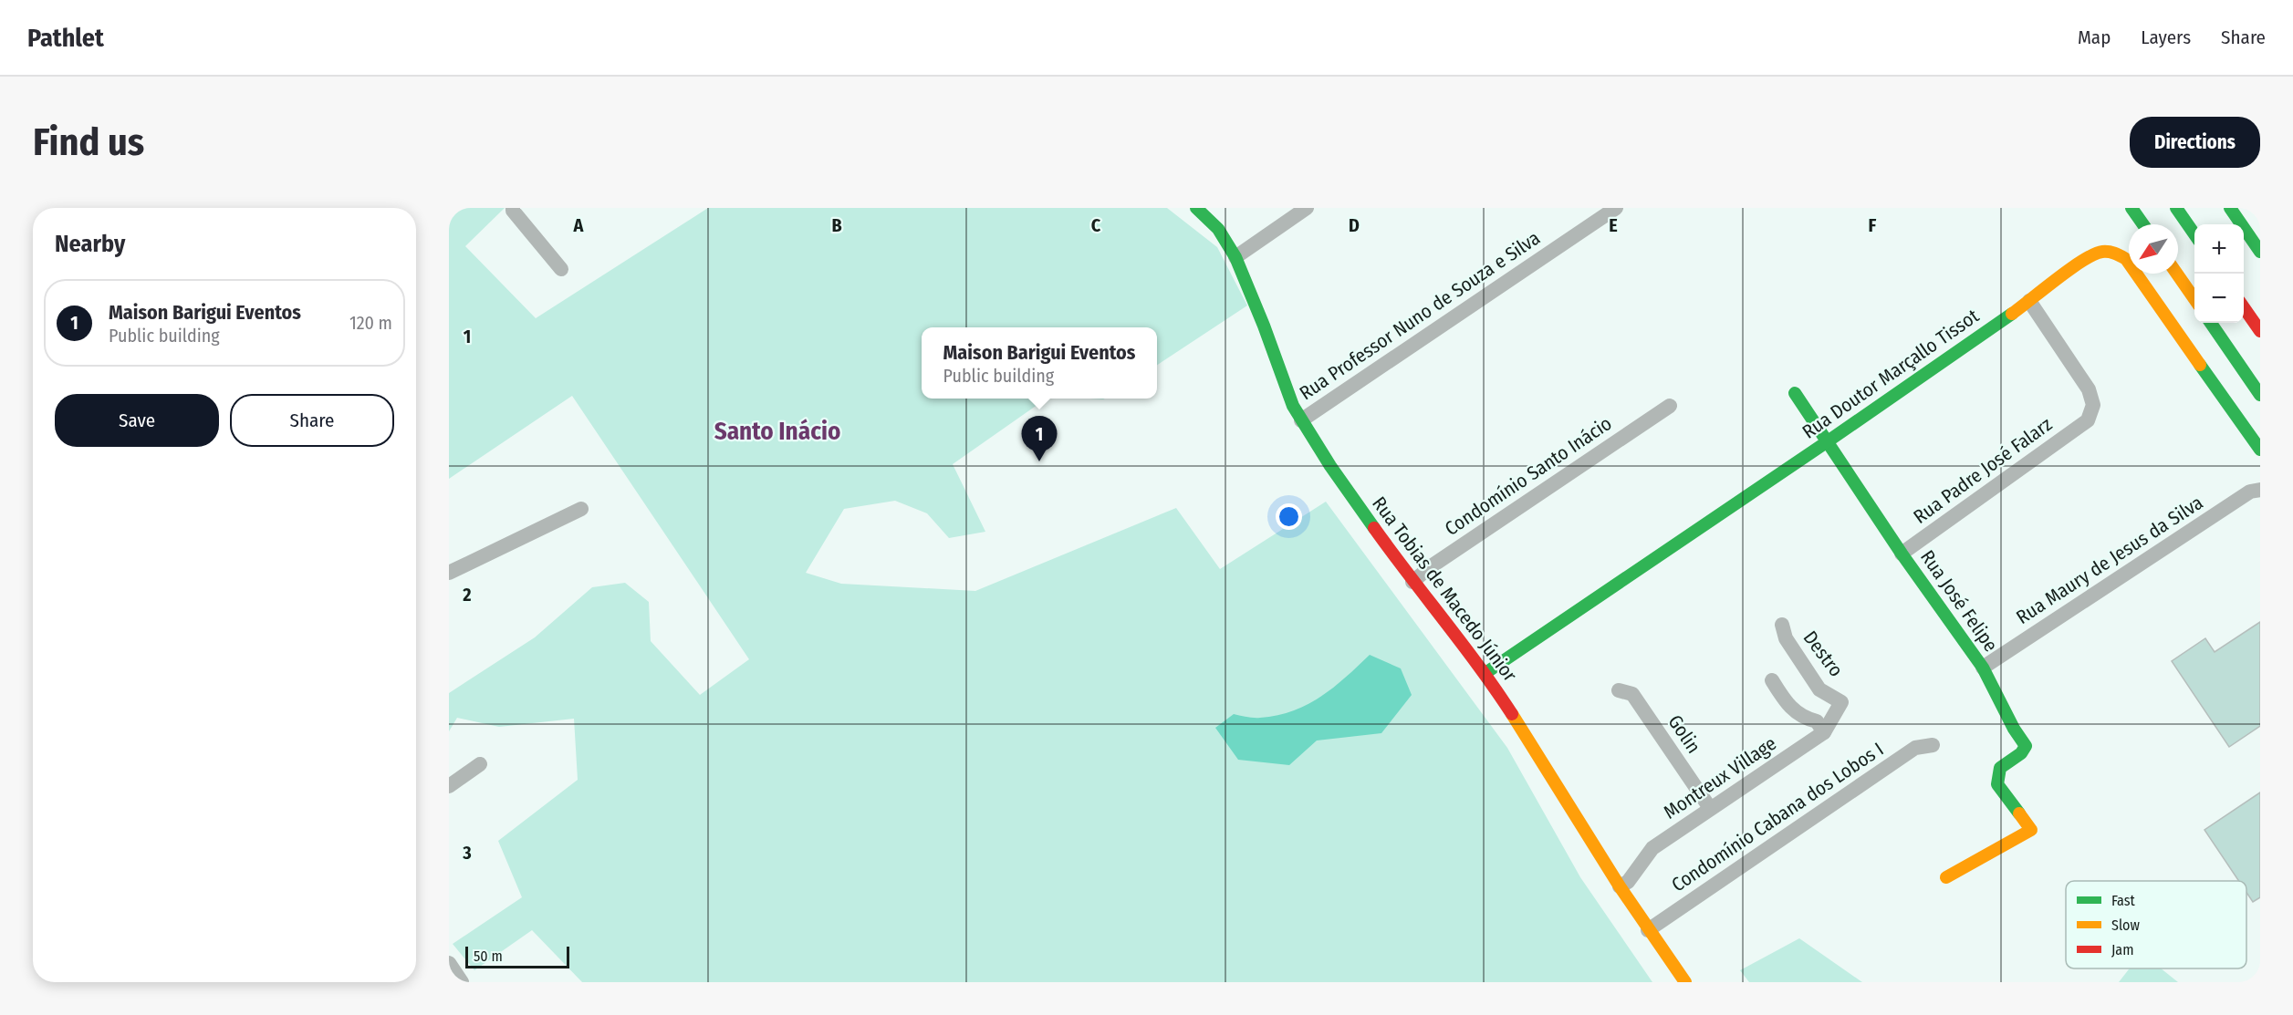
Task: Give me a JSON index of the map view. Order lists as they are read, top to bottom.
{
  "streets": {
    "main road": ["Rua Doutor Marçallo Tissot", "Rua Tobias de Macedo Júnior", "Rua José Felipe"],
    "street": [
      "Rua Professor Nuno de Souza e Silva",
      "Rua Padre José Falarz",
      "Condomínio Santo Inácio",
      "Rua Maury de Jesus da Silva",
      "Destro",
      "Golin",
      "Montreux Village",
      "Condomínio Cabana dos Lobos I"
    ]
  },
  "crossings": [
    ["Rua Professor Nuno de Souza e Silva", "Rua Tobias de Macedo Júnior"],
    ["Rua Doutor Marçallo Tissot", "Rua Padre José Falarz"],
    ["Rua Doutor Marçallo Tissot", "Rua Tobias de Macedo Júnior"],
    ["Rua Doutor Marçallo Tissot", "Rua José Felipe"],
    ["Rua Padre José Falarz", "Rua José Felipe"],
    ["Condomínio Santo Inácio", "Rua Tobias de Macedo Júnior"],
    ["Rua Maury de Jesus da Silva", "Rua José Felipe"],
    ["Rua Tobias de Macedo Júnior", "Montreux Village"],
    ["Rua Tobias de Macedo Júnior", "Condomínio Cabana dos Lobos I"],
    ["Destro", "Montreux Village"],
    ["Golin", "Montreux Village"]
  ],
  "districts": ["Santo Inácio"],
  "legend": ["Fast", "Slow", "Jam"],
  "scale_bar": "50 m",
  "north": "bottom left",
  "page": {
    "header": "Pathlet",
    "nav": ["Map", "Layers", "Share"],
    "buttons": [
      "Directions",
      ["Save", "Share"]
    ],
    "title": "Find us",
    "heading": "Nearby",
    "map_buttons": ["+", "−"],
    "list": [
      {
        "mark": "1",
        "name": "Maison Barigui Eventos",
        "note": "Public building",
        "value": "120 m"
      }
    ],
    "popup": ["Maison Barigui Eventos", "Public building"],
    "pins": "1",
    "scale": "50 m"
  },
  "grid": {
    "columns": [
      "A",
      "B",
      "C",
      "D",
      "E",
      "F"
    ],
    "rows": ["1", "2", "3"]
  }
}
